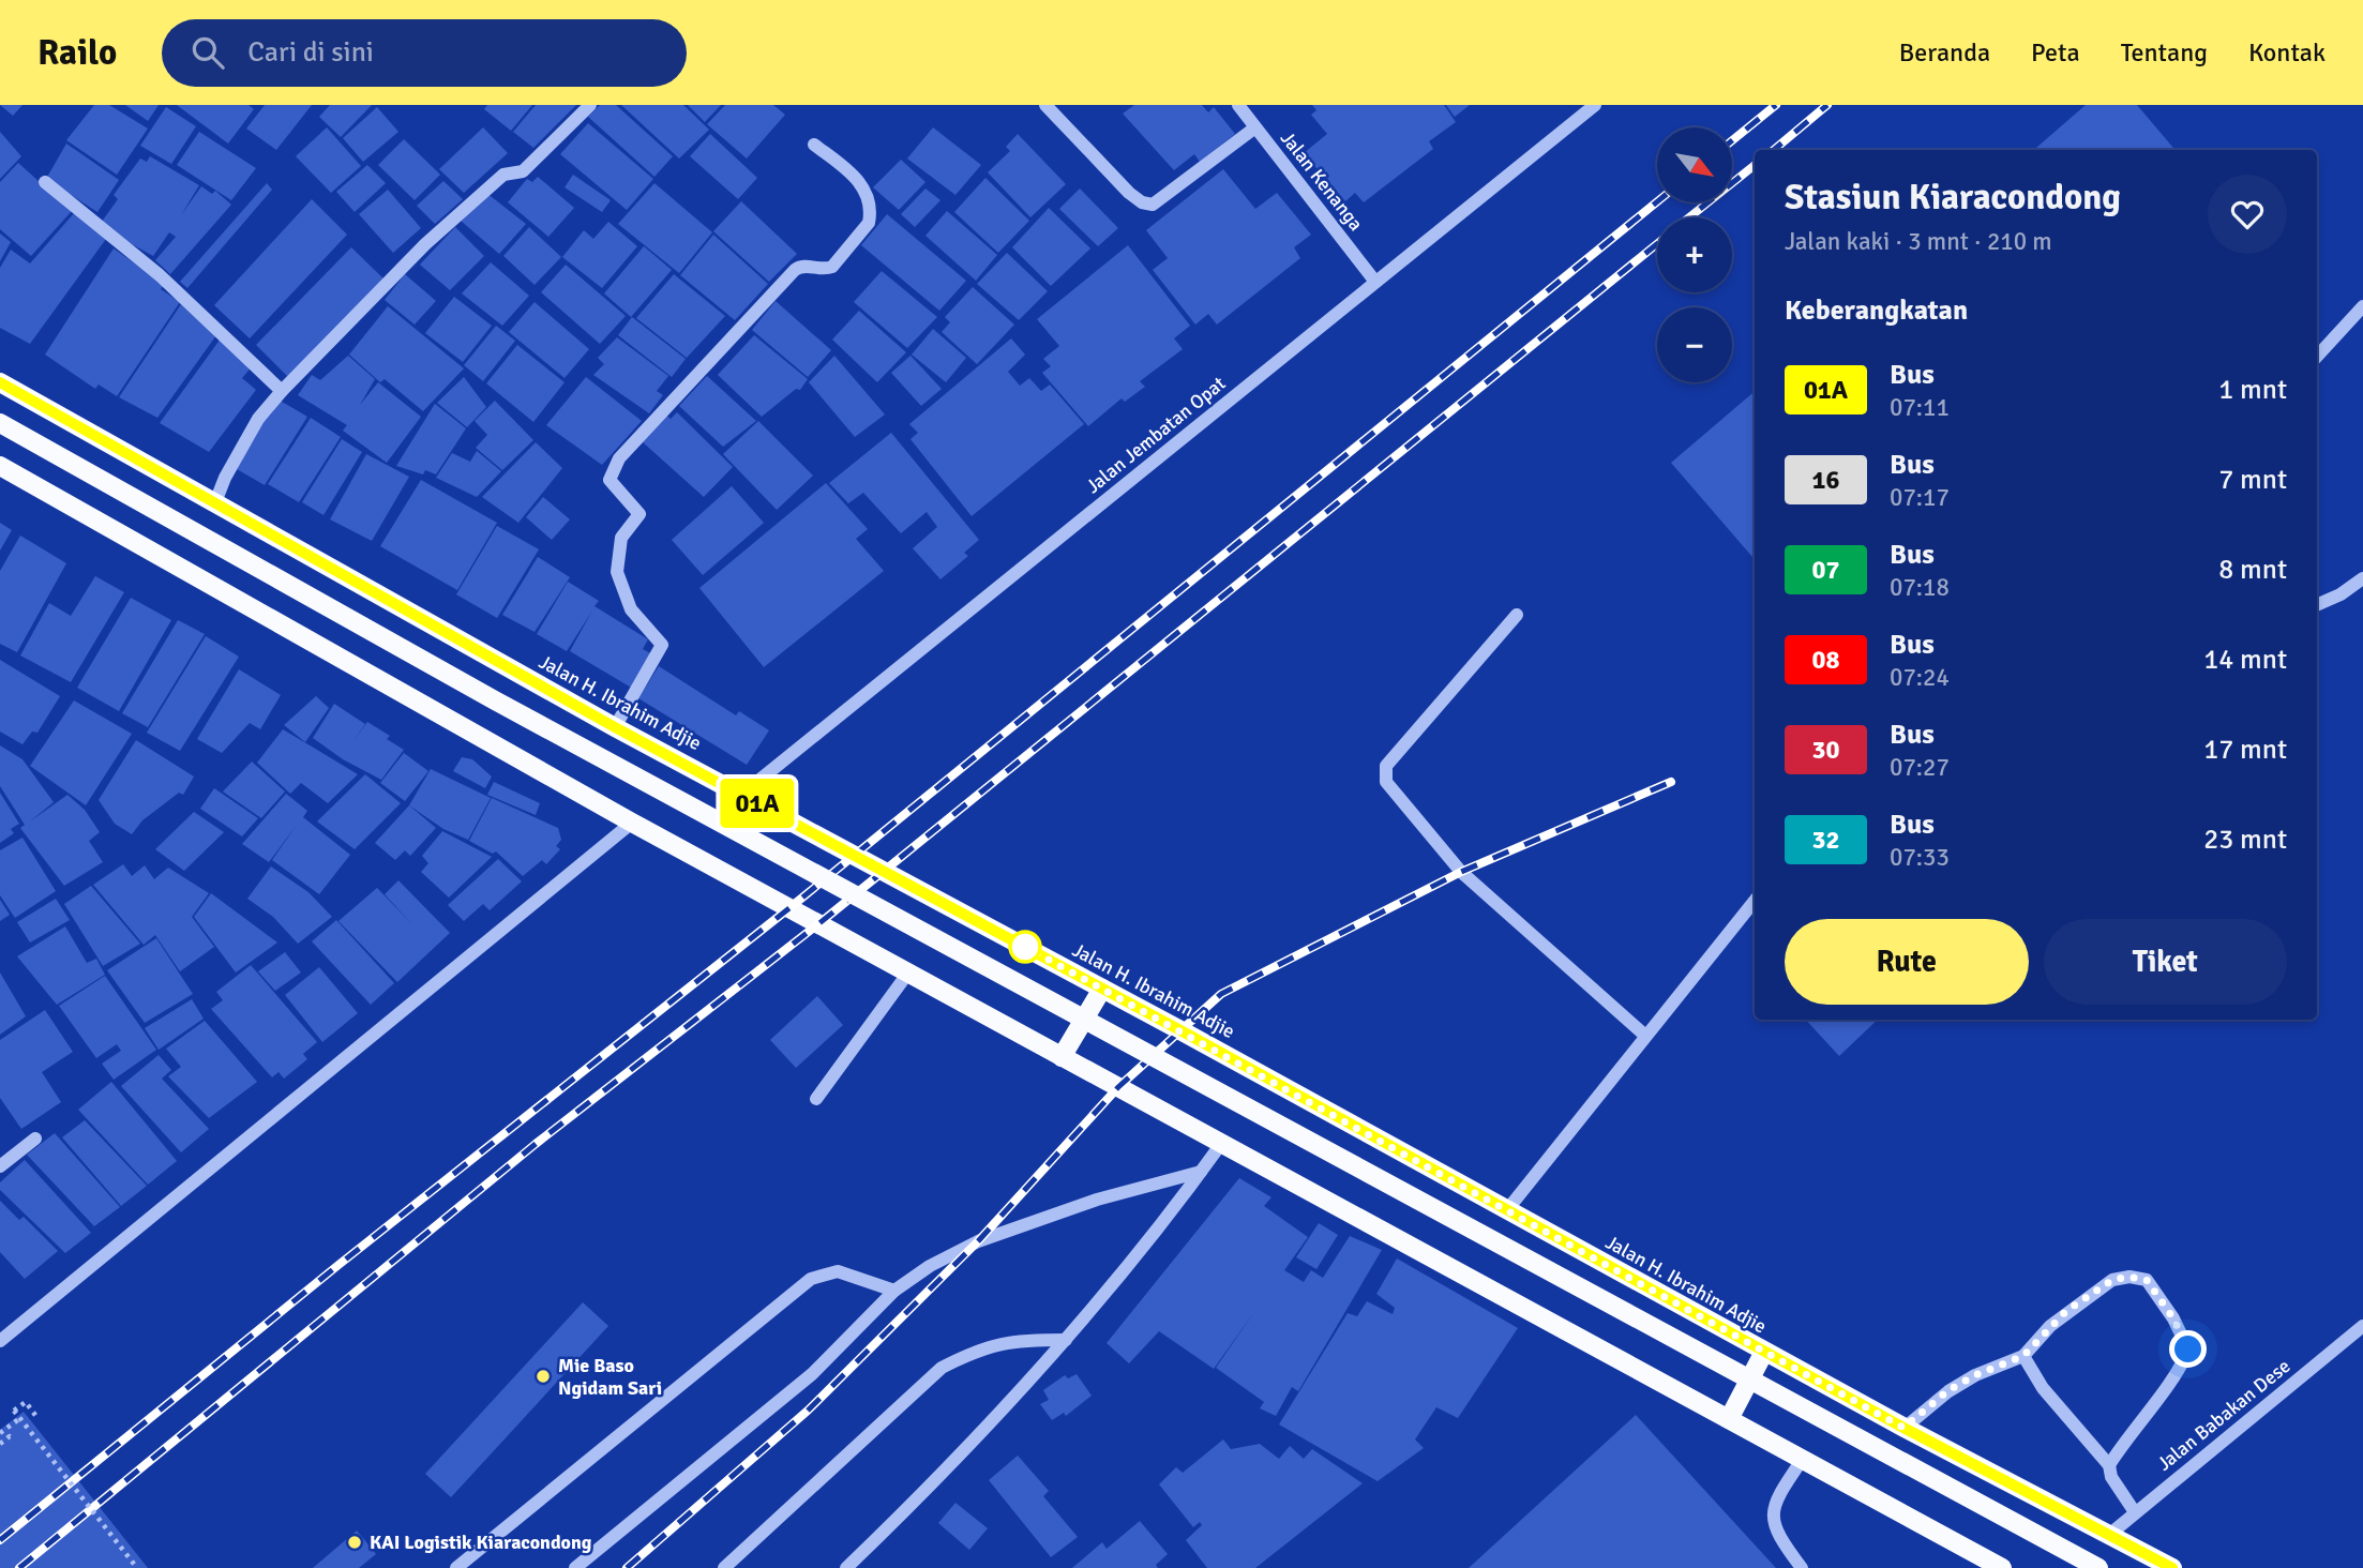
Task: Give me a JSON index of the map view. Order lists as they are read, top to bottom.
{
  "streets": {
    "main road": ["Jalan H. Ibrahim Adjie"],
    "street": ["Jalan Kenanga", "Jalan Jembatan Opat", "Jalan Babakan Dese"]
  },
  "crossings": [
    ["Jalan Kenanga", "Jalan Jembatan Opat"],
    ["Jalan Jembatan Opat", "Jalan H. Ibrahim Adjie"],
    ["Jalan H. Ibrahim Adjie", "Jalan Babakan Dese"]
  ],
  "places": ["Mie Baso Ngidam Sari", "KAI Logistik Kiaracondong"],
  "lines": ["bus line 01A"],
  "north": "bottom right",
  "page": {
    "header": "Railo",
    "search": "Cari di sini",
    "nav": [
      "Beranda",
      "Peta",
      "Tentang",
      "Kontak"
    ],
    "on_map": "01A",
    "map_buttons": ["+", "−"],
    "heading": [
      ["Stasiun Kiaracondong", "Jalan kaki · 3 mnt · 210 m"],
      "Keberangkatan"
    ],
    "list": [
      {
        "mark": "01A",
        "name": "Bus",
        "note": "07:11",
        "value": "1 mnt"
      },
      {
        "mark": "16",
        "name": "Bus",
        "note": "07:17",
        "value": "7 mnt"
      },
      {
        "mark": "07",
        "name": "Bus",
        "note": "07:18",
        "value": "8 mnt"
      },
      {
        "mark": "08",
        "name": "Bus",
        "note": "07:24",
        "value": "14 mnt"
      },
      {
        "mark": "30",
        "name": "Bus",
        "note": "07:27",
        "value": "17 mnt"
      },
      {
        "mark": "32",
        "name": "Bus",
        "note": "07:33",
        "value": "23 mnt"
      }
    ],
    "buttons": ["Rute", "Tiket"]
  }
}
